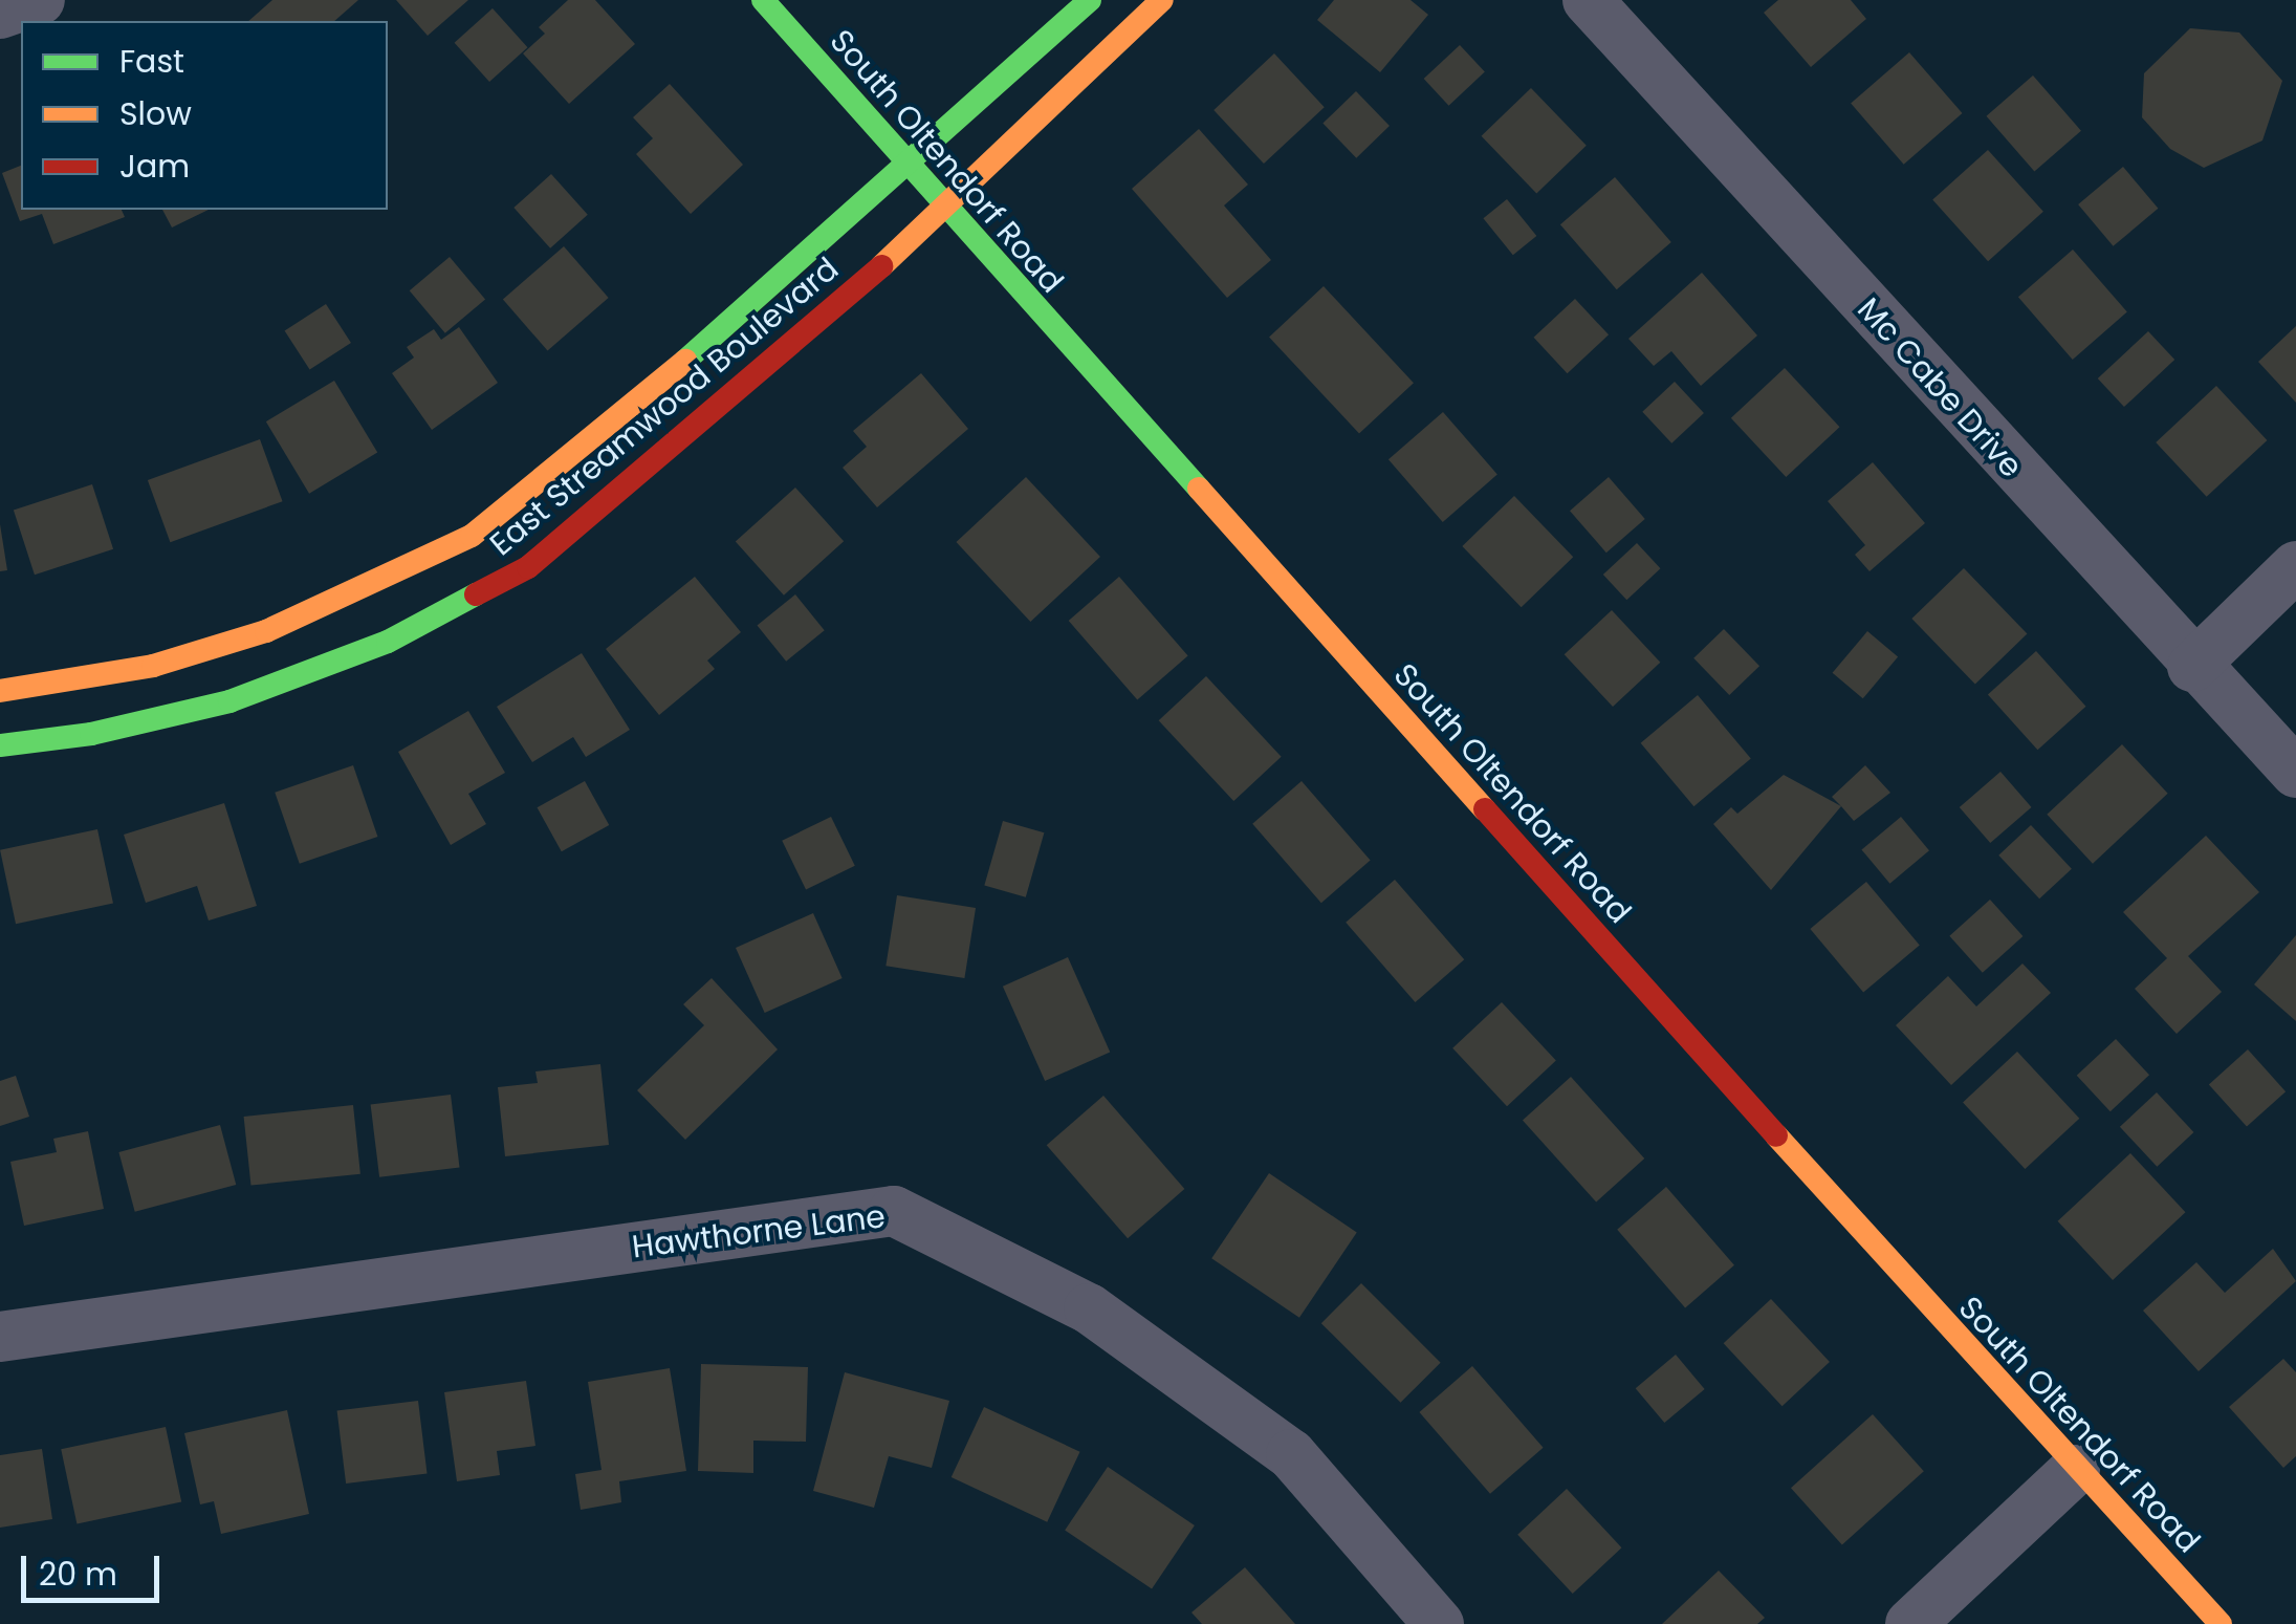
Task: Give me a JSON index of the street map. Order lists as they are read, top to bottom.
{
  "streets": {
    "street": [
      "South Oltendorf Road",
      "Mc Cabe Drive",
      "East Streamwood Boulevard",
      "Hawthorne Lane"
    ]
  },
  "crossings": [
    ["South Oltendorf Road", "East Streamwood Boulevard"]
  ],
  "legend": ["Fast", "Slow", "Jam"],
  "scale_bar": "20 m"
}
